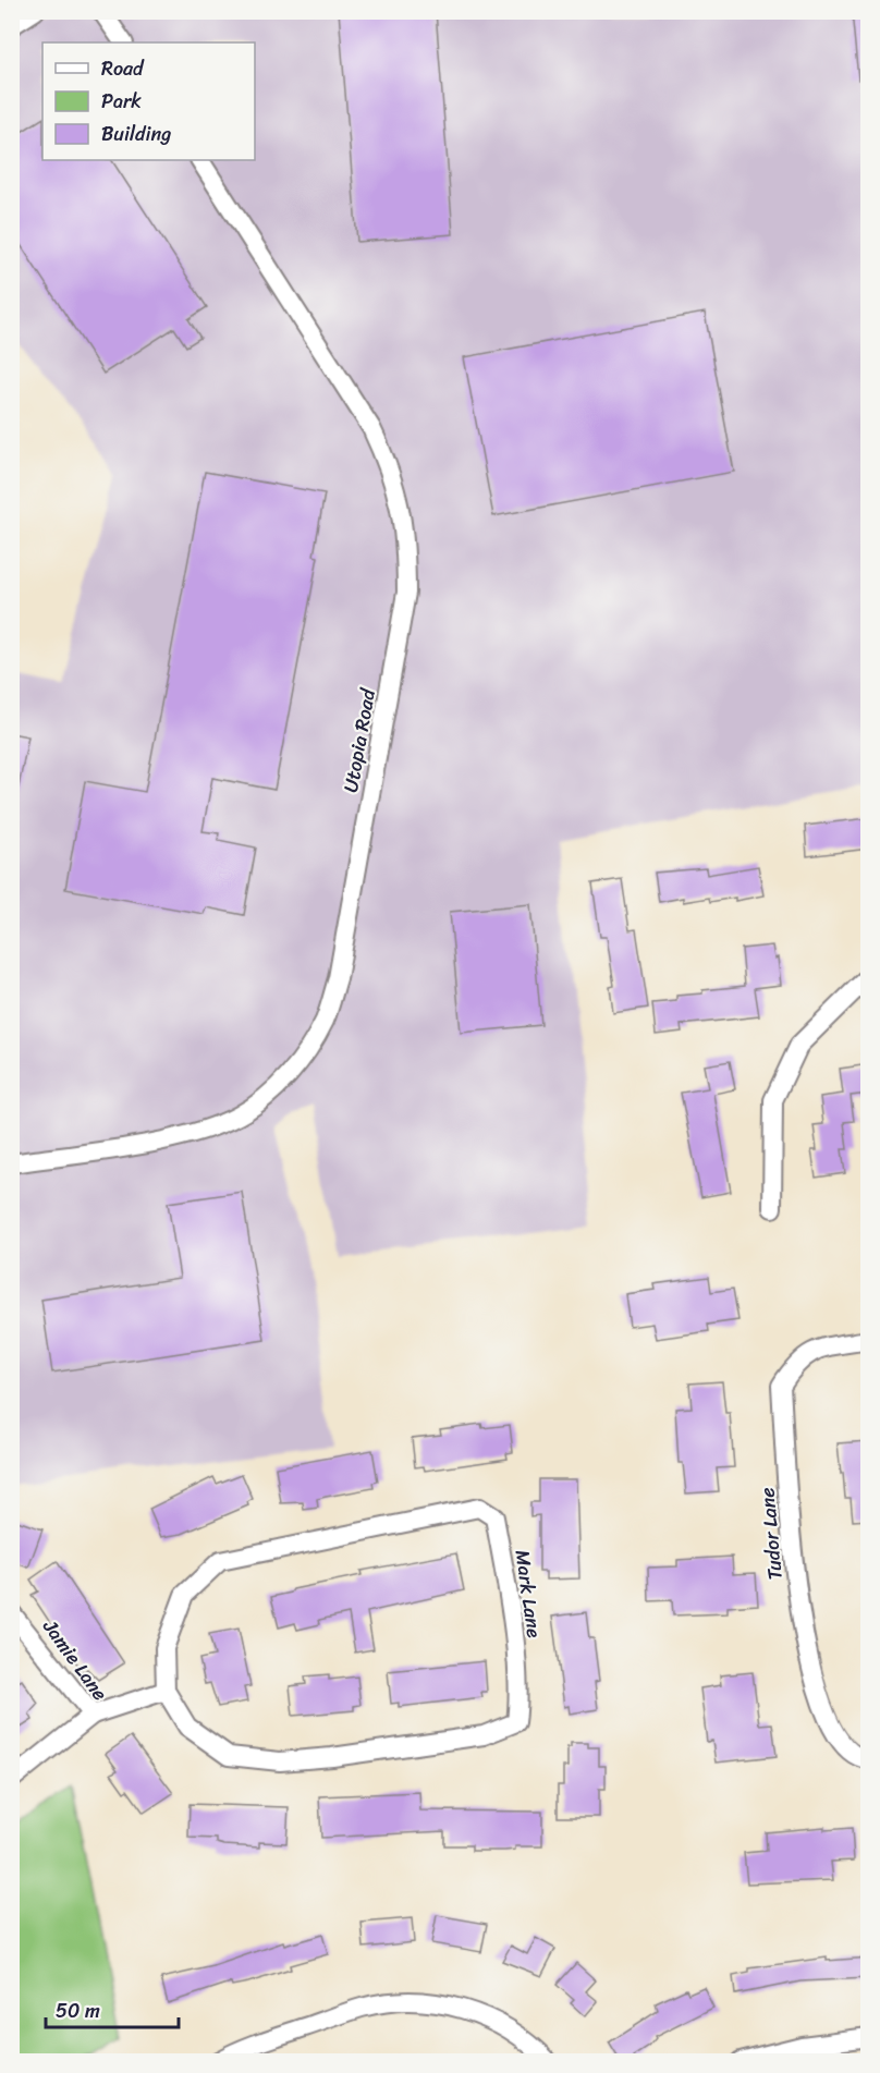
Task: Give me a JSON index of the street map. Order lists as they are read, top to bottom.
{
  "streets": {
    "street": [
      "Utopia Road",
      "Tudor Lane",
      "Mark Lane",
      "Jamie Lane"
    ]
  },
  "legend": ["Road", "Park", "Building"],
  "scale_bar": "50 m"
}
